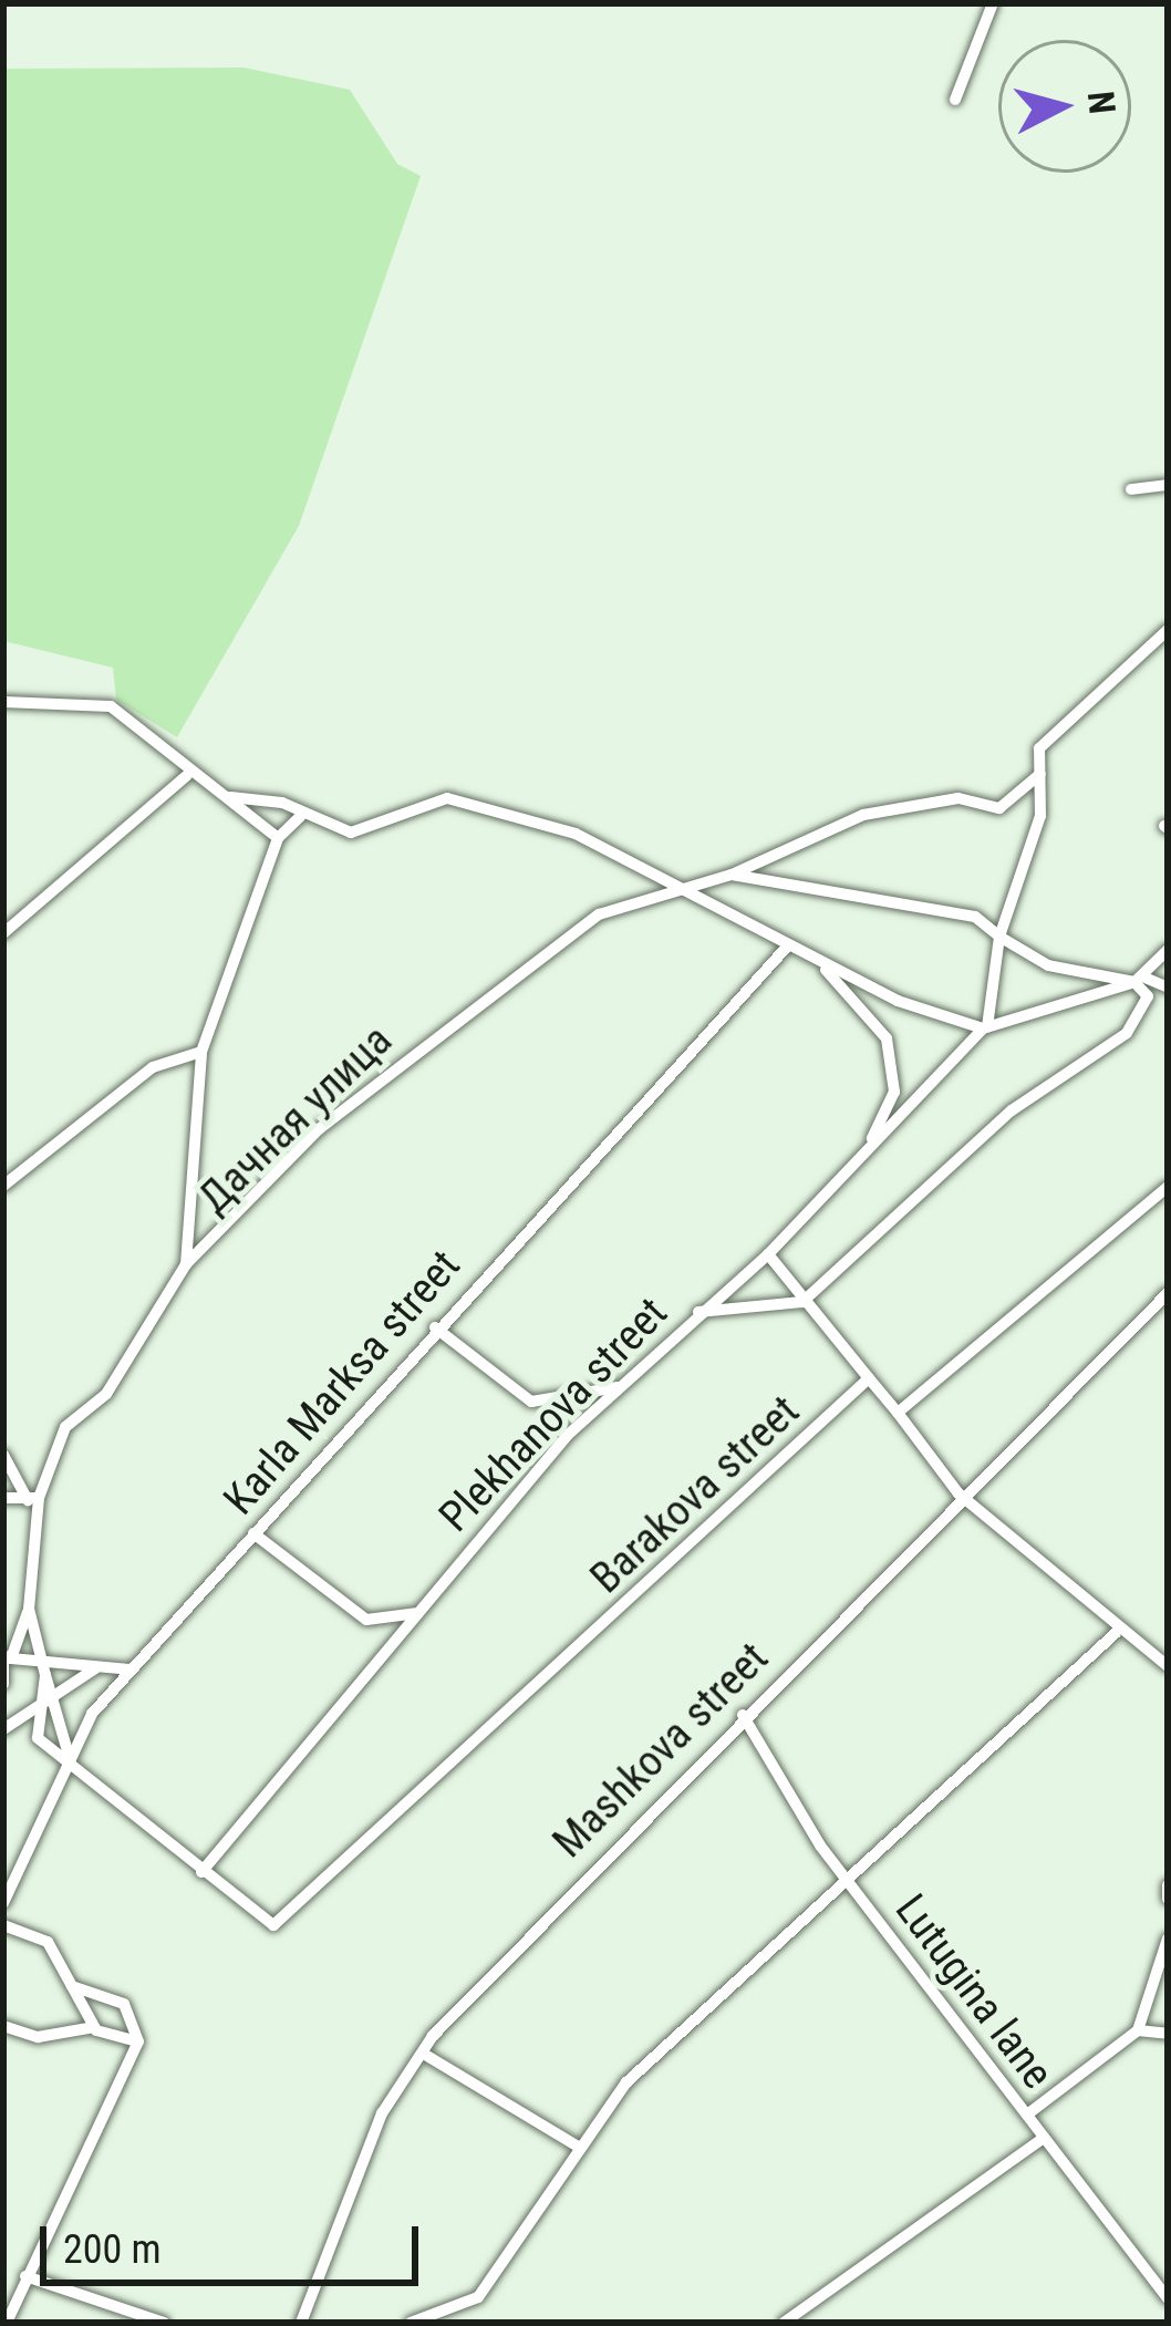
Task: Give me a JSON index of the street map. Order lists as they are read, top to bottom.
{
  "streets": {
    "street": [
      "Дачная улица",
      "Karla Marksa street",
      "Plekhanova street",
      "Barakova street",
      "Mashkova street",
      "Lutugina lane"
    ]
  },
  "crossings": [
    ["Plekhanova street", "Barakova street"],
    ["Mashkova street", "Lutugina lane"]
  ],
  "scale_bar": "200 m",
  "north": "right"
}
